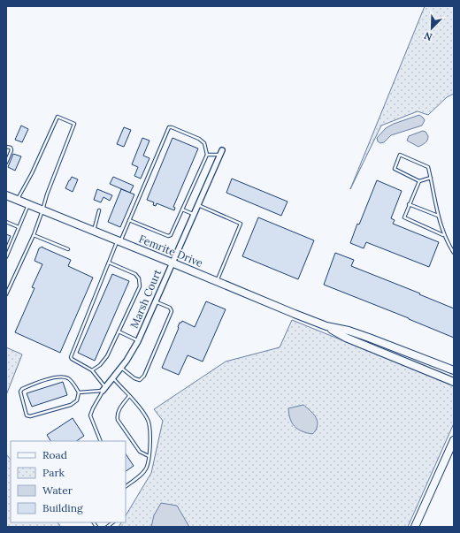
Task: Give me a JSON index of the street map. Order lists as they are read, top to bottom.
{
  "streets": {
    "street": ["Femrite Drive", "Marsh Court"]
  },
  "crossings": [
    ["Femrite Drive", "Marsh Court"]
  ],
  "legend": [
    "Road",
    "Park",
    "Water",
    "Building"
  ],
  "north": "bottom left"
}
